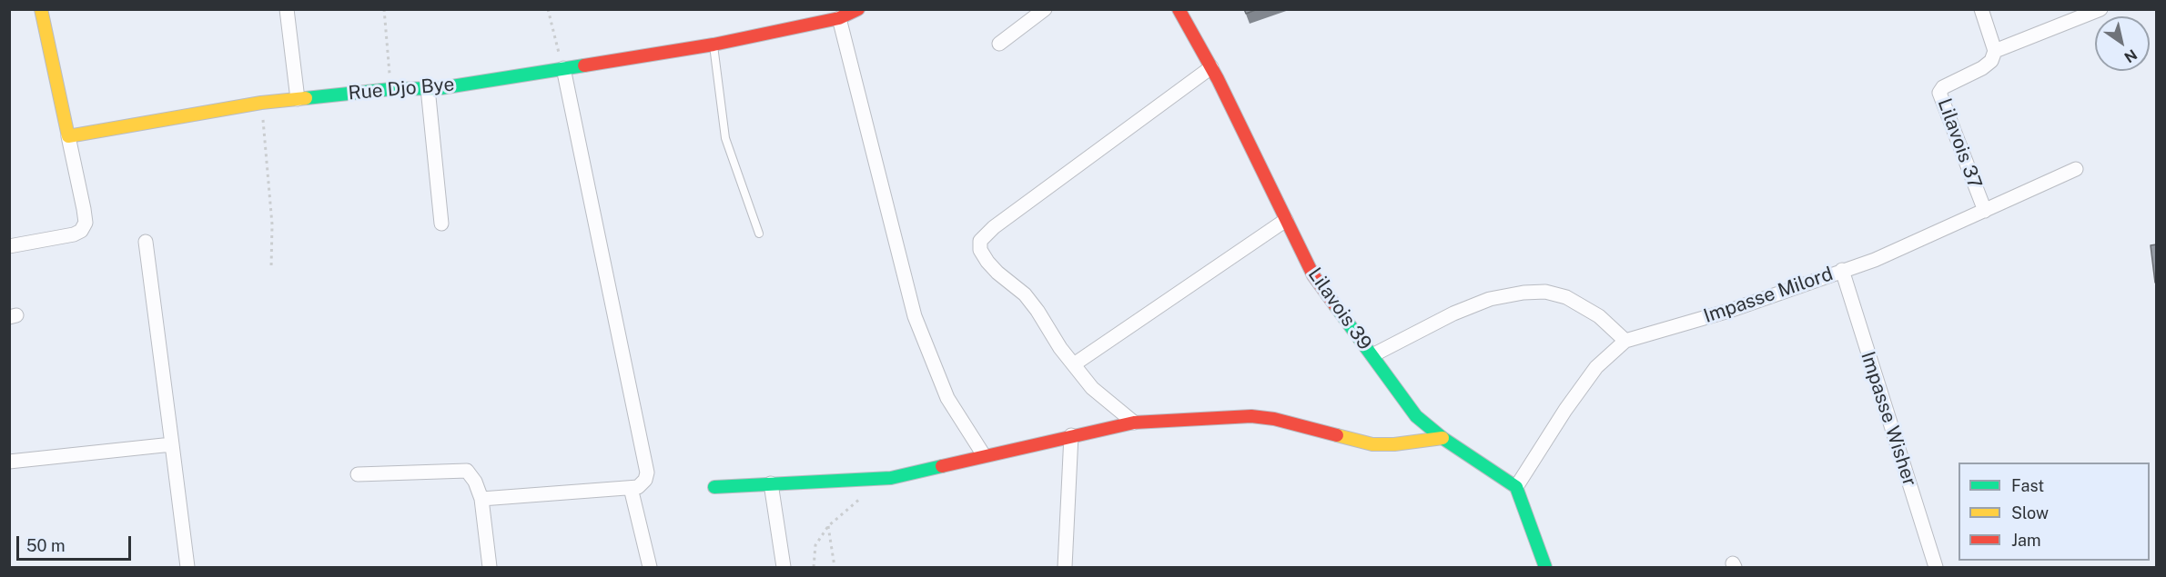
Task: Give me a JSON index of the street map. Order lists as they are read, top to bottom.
{
  "streets": {
    "street": [
      "Rue Djo Bye",
      "Lilavois 37",
      "Impasse Milord",
      "Lilavois 39",
      "Impasse Wisher"
    ]
  },
  "crossings": [
    ["Lilavois 37", "Impasse Milord"],
    ["Impasse Milord", "Lilavois 39"],
    ["Impasse Milord", "Impasse Wisher"]
  ],
  "legend": ["Fast", "Slow", "Jam"],
  "scale_bar": "50 m",
  "north": "bottom right"
}
